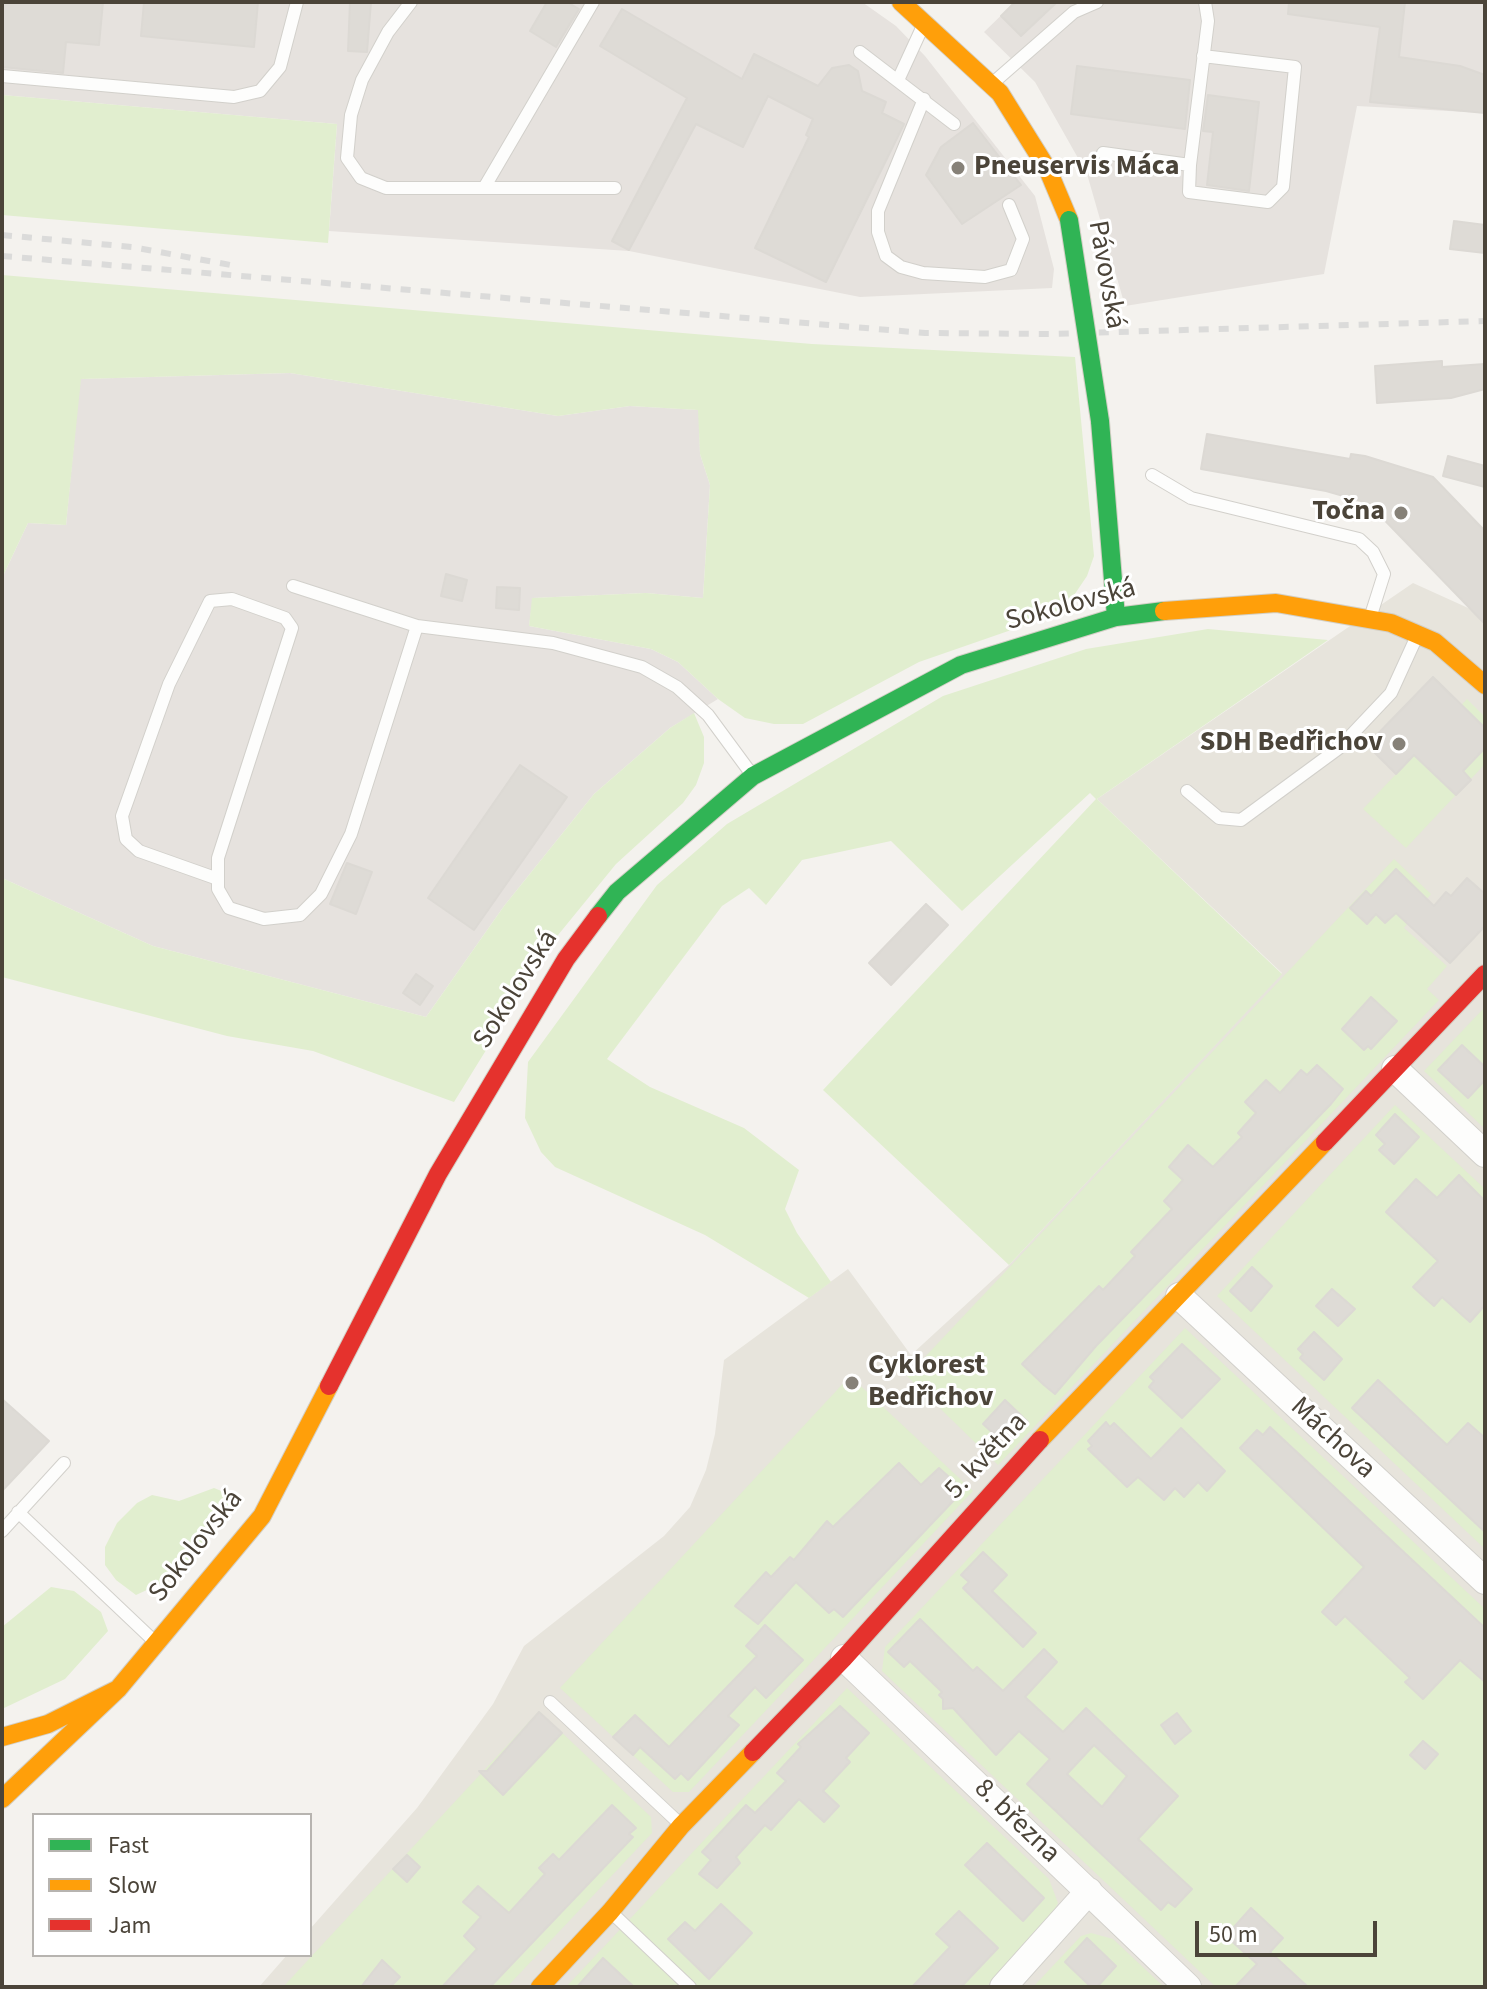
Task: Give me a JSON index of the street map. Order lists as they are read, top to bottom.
{
  "streets": {
    "main road": ["Pávovská", "Sokolovská", "5. května"],
    "street": ["Máchova", "8. března"]
  },
  "crossings": [
    ["Pávovská", "Sokolovská"],
    ["Máchova", "5. května"],
    ["5. května", "8. března"]
  ],
  "places": [
    "Pneuservis Máca",
    "Točna",
    "SDH Bedřichov",
    "Cyklorest Bedřichov"
  ],
  "legend": ["Fast", "Slow", "Jam"],
  "scale_bar": "50 m"
}
